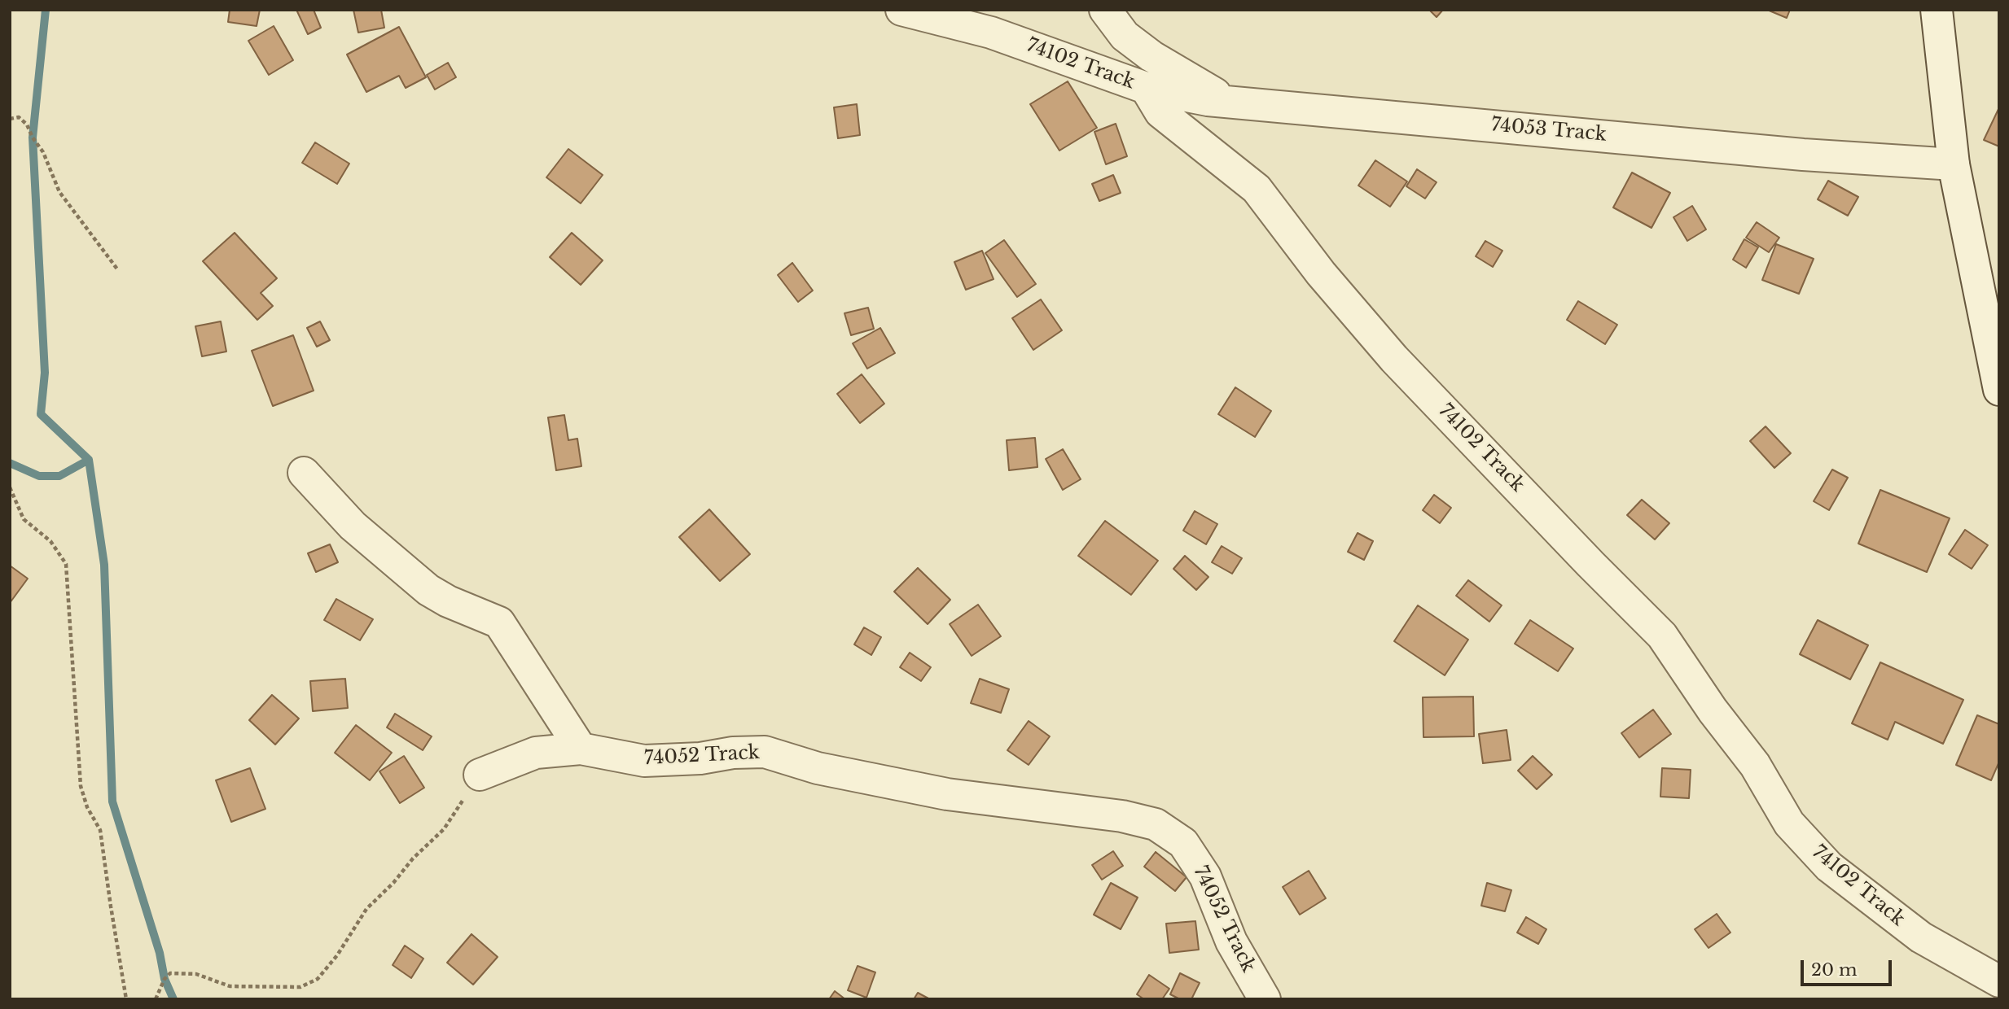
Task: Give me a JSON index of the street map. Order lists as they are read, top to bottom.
{
  "streets": {
    "street": ["74102 Track", "74053 Track", "74052 Track"]
  },
  "crossings": [
    ["74102 Track", "74053 Track"]
  ],
  "scale_bar": "20 m"
}
